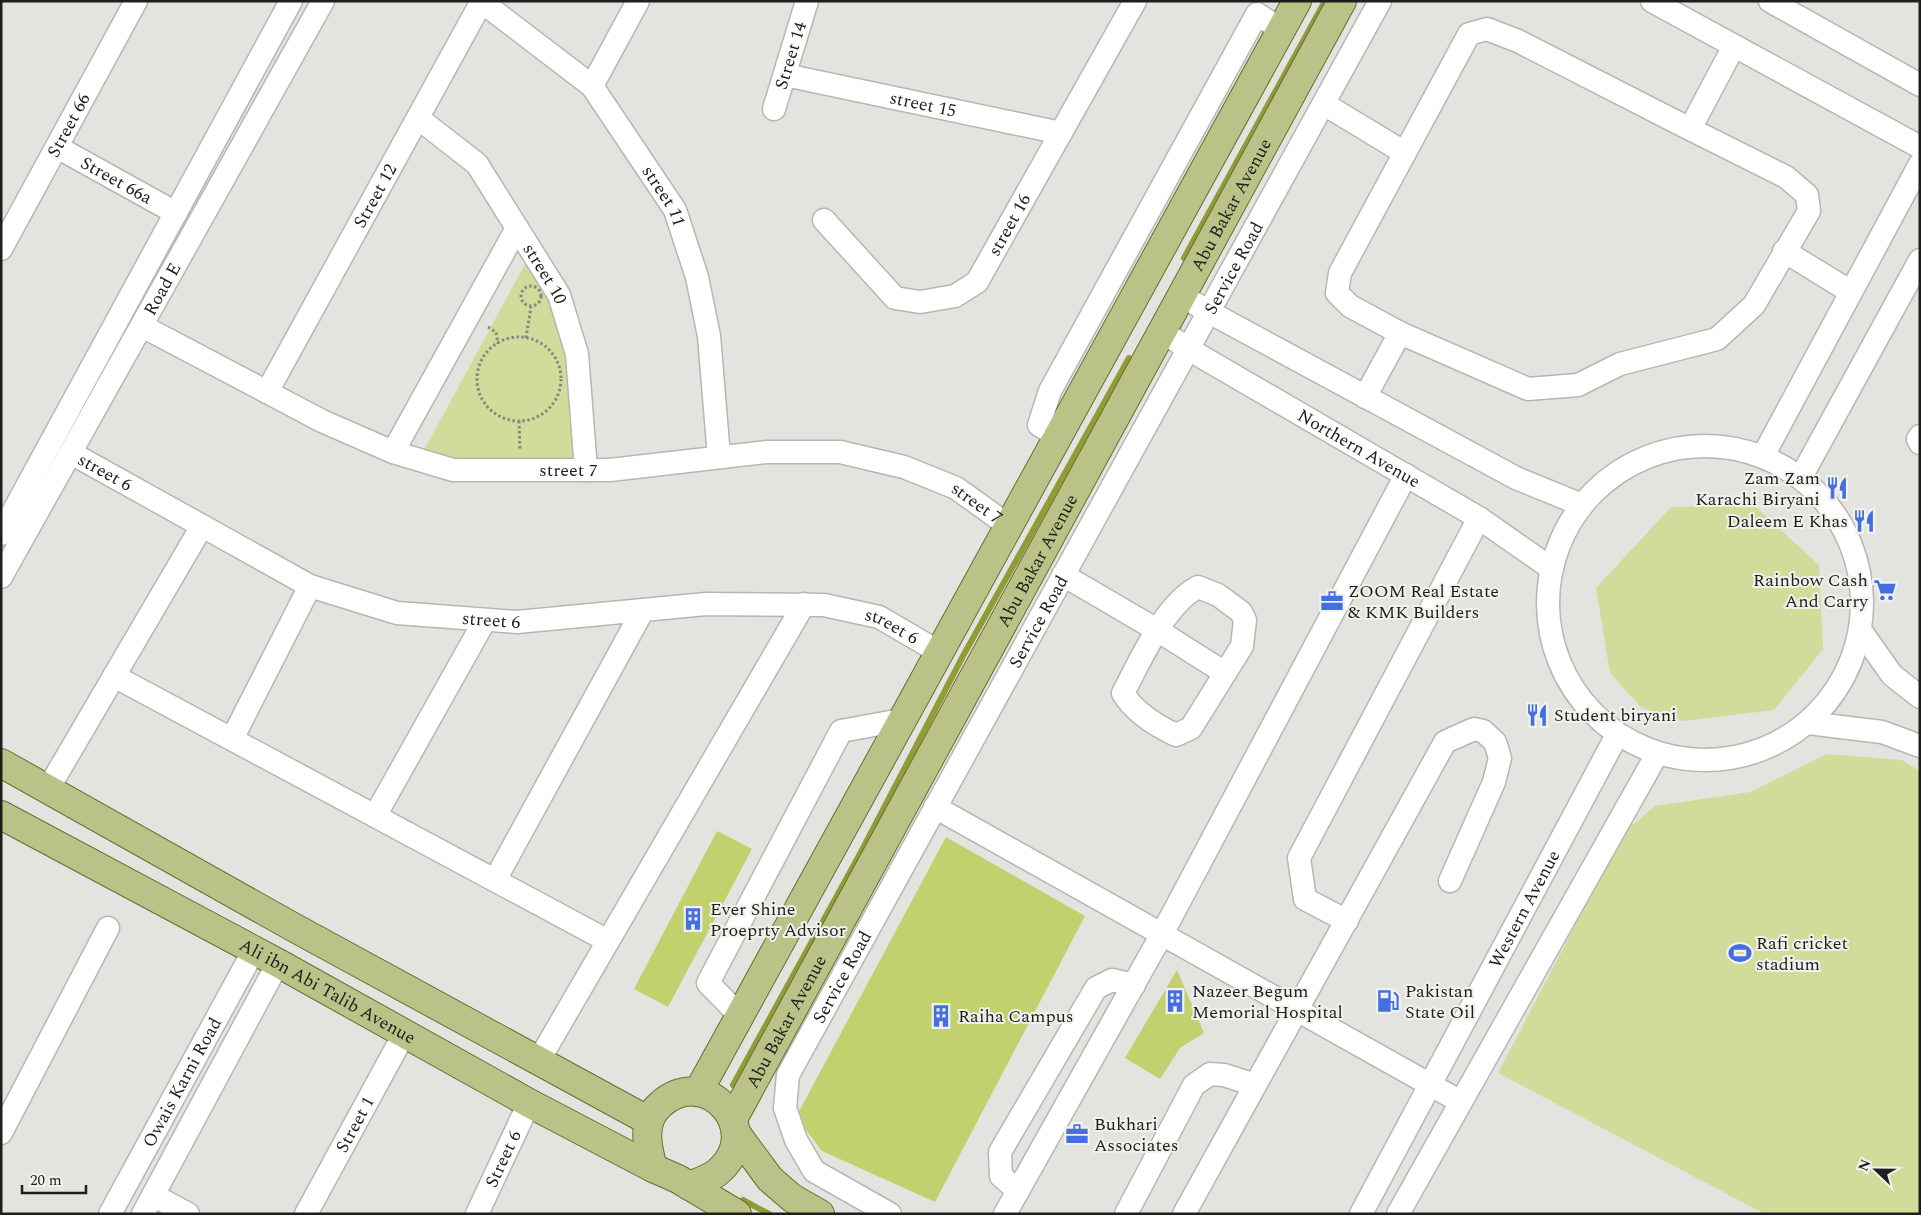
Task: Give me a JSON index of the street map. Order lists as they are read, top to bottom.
{
  "streets": {
    "main road": ["Abu Bakar Avenue", "Ali ibn Abi Talib Avenue"],
    "street": [
      "Street 14",
      "street 15",
      "Street 66",
      "Street 66a",
      "Street 12",
      "street 11",
      "street 16",
      "Service Road",
      "street 10",
      "Road E",
      "Northern Avenue",
      "street 7",
      "street 6",
      "Western Avenue",
      "Owais Karni Road",
      "Street 1",
      "Street 6"
    ]
  },
  "crossings": [
    ["Street 14", "street 15"],
    ["street 15", "street 16"],
    ["Street 66", "Street 66a"],
    ["Street 66a", "Road E"],
    ["Street 12", "street 11"],
    ["Street 12", "street 10"],
    ["Street 12", "street 7"],
    ["street 11", "street 7"],
    ["Abu Bakar Avenue", "Northern Avenue"],
    ["Abu Bakar Avenue", "Ali ibn Abi Talib Avenue"],
    ["Service Road", "Northern Avenue"],
    ["street 10", "street 7"],
    ["Road E", "street 7"],
    ["Road E", "street 6"],
    ["Ali ibn Abi Talib Avenue", "Owais Karni Road"],
    ["Ali ibn Abi Talib Avenue", "Street 1"],
    ["Ali ibn Abi Talib Avenue", "Street 6"]
  ],
  "places": {
    "restaurant": ["Zam Zam Karachi Biryani", "Daleem E Khas", "Student biryani"],
    "supermarket": ["Rainbow Cash And Carry"],
    "office": ["ZOOM Real Estate & KMK Builders", "Bukhari Associates"],
    "building": ["Ever Shine Proeprty Advisor", "Nazeer Begum Memorial Hospital", "Raiha Campus"],
    "sports": ["Rafi cricket stadium"],
    "fuel station": ["Pakistan State Oil"]
  },
  "scale_bar": "20 m",
  "north": "left"
}
